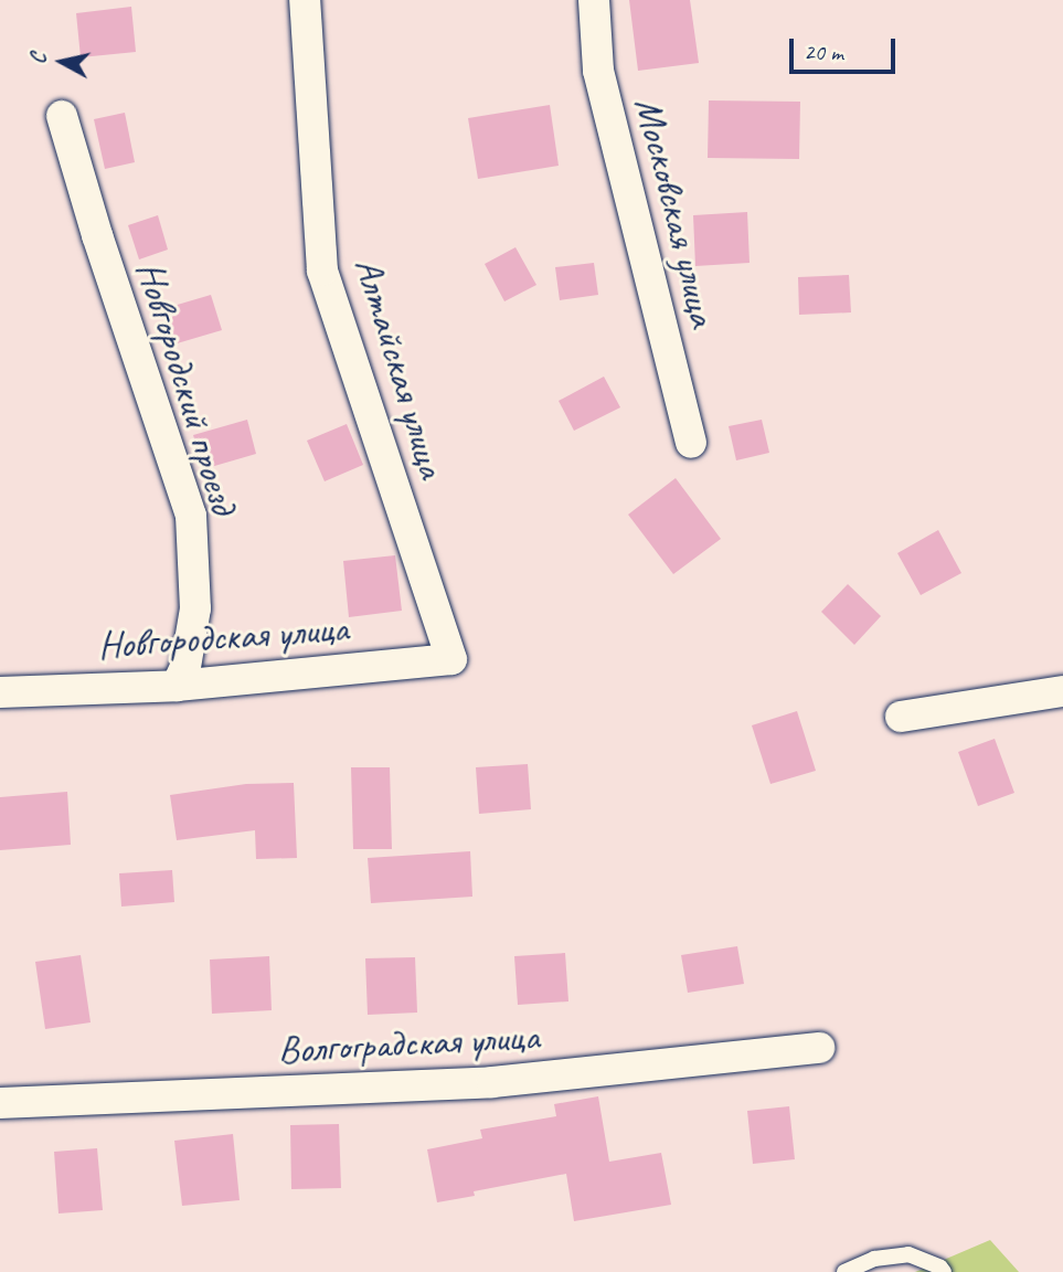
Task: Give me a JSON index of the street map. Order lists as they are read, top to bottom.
{
  "streets": {
    "street": [
      "Московская улица",
      "Алтайская улица",
      "Новгородский проезд",
      "Новгородская улица",
      "Волгоградская улица"
    ]
  },
  "crossings": [
    ["Алтайская улица", "Новгородская улица"],
    ["Новгородский проезд", "Новгородская улица"]
  ],
  "scale_bar": "20 m",
  "north": "left"
}
